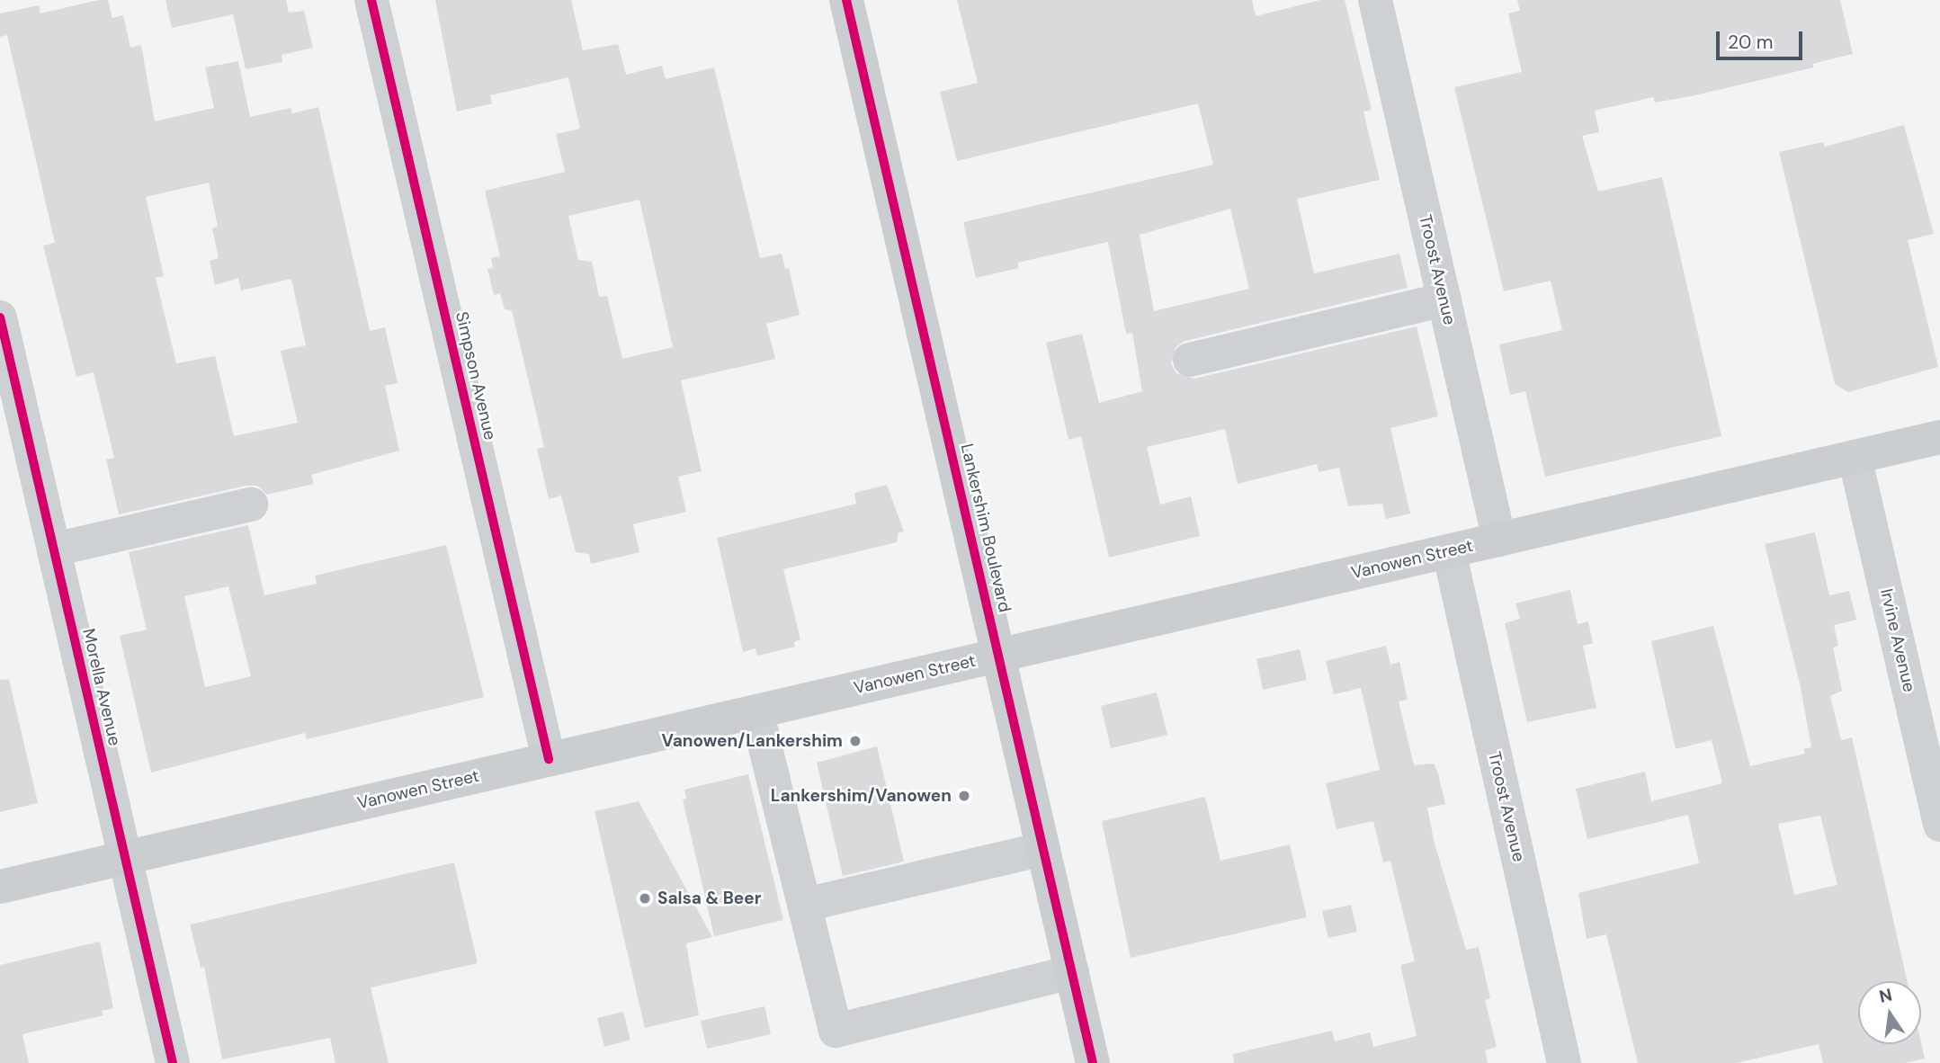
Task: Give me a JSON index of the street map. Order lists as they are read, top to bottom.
{
  "streets": {
    "main road": ["Lankershim Boulevard", "Vanowen Street"],
    "street": [
      "Troost Avenue",
      "Simpson Avenue",
      "Irvine Avenue",
      "Morella Avenue"
    ]
  },
  "crossings": [
    ["Troost Avenue", "Vanowen Street"],
    ["Simpson Avenue", "Vanowen Street"],
    ["Lankershim Boulevard", "Vanowen Street"],
    ["Vanowen Street", "Irvine Avenue"],
    ["Vanowen Street", "Morella Avenue"]
  ],
  "places": ["Vanowen/Lankershim", "Lankershim/Vanowen", "Salsa & Beer"],
  "scale_bar": "20 m",
  "north": "top"
}
